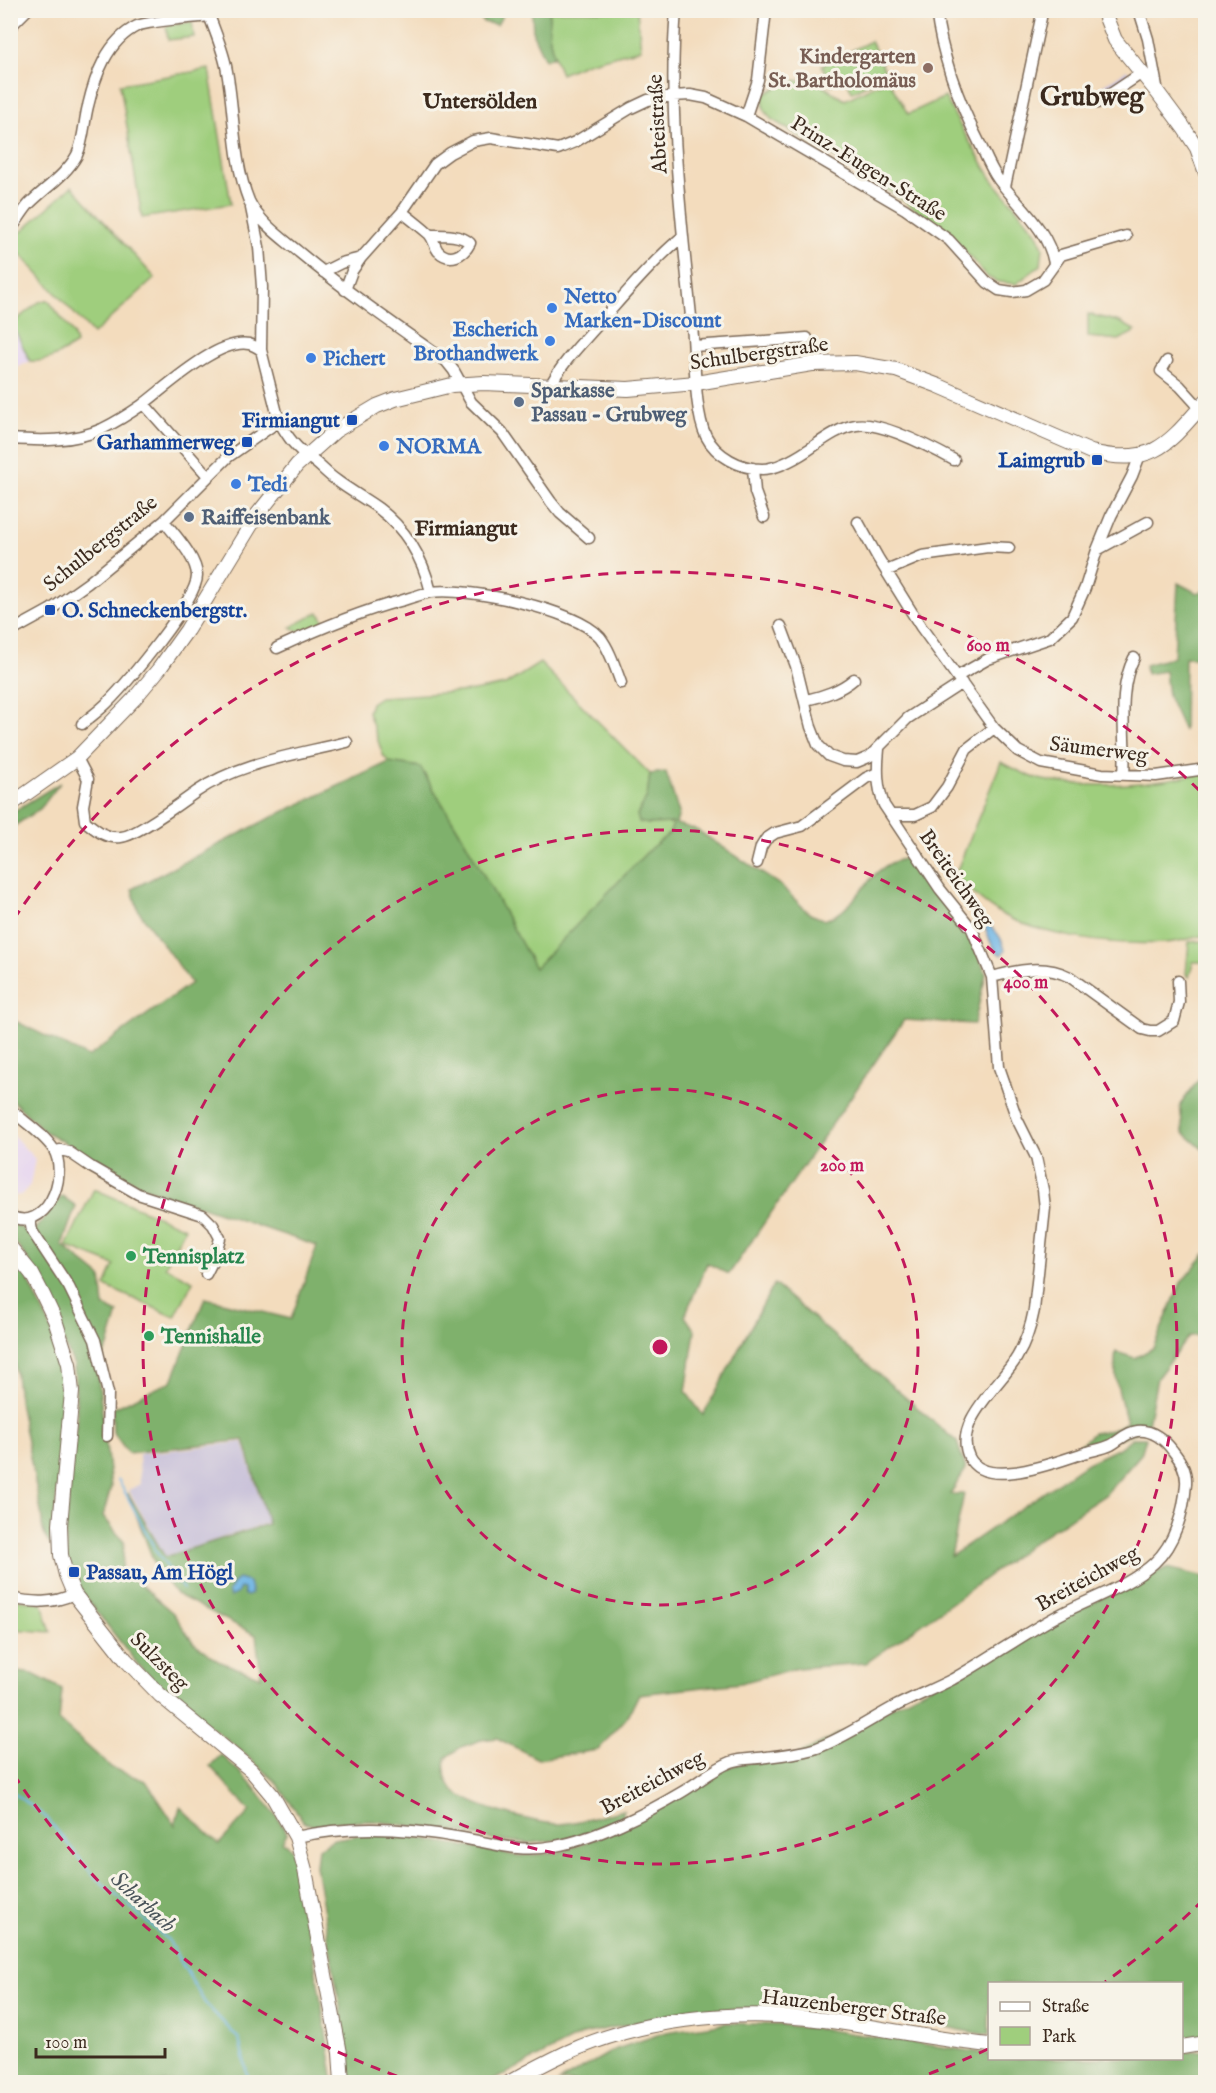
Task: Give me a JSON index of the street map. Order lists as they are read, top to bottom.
{
  "streets": {
    "street": [
      "Abteistraße",
      "Prinz-Eugen-Straße",
      "Schulbergstraße",
      "Säumerweg",
      "Breiteichweg",
      "Sulzsteg",
      "Hauzenberger Straße"
    ]
  },
  "crossings": [
    ["Abteistraße", "Prinz-Eugen-Straße"],
    ["Abteistraße", "Schulbergstraße"],
    ["Breiteichweg", "Sulzsteg"]
  ],
  "districts": ["Grubweg", "Untersölden", "Firmiangut"],
  "water": ["Scharbach"],
  "places": {
    "other": [
      "Kindergarten St. Bartholomäus",
      "Netto Marken-Discount",
      "Escherich Brothandwerk",
      "Pichert",
      "Sparkasse Passau - Grubweg",
      "NORMA",
      "Tedi",
      "Raiffeisenbank",
      "Tennisplatz",
      "Tennishalle"
    ],
    "transit": [
      "Firmiangut",
      "Garhammerweg",
      "Laimgrub",
      "O. Schneckenbergstr.",
      "Passau, Am Högl"
    ]
  },
  "legend": ["Straße", "Park"],
  "scale_bar": "100 m",
  "rings": ["600 m", "400 m", "200 m"]
}
